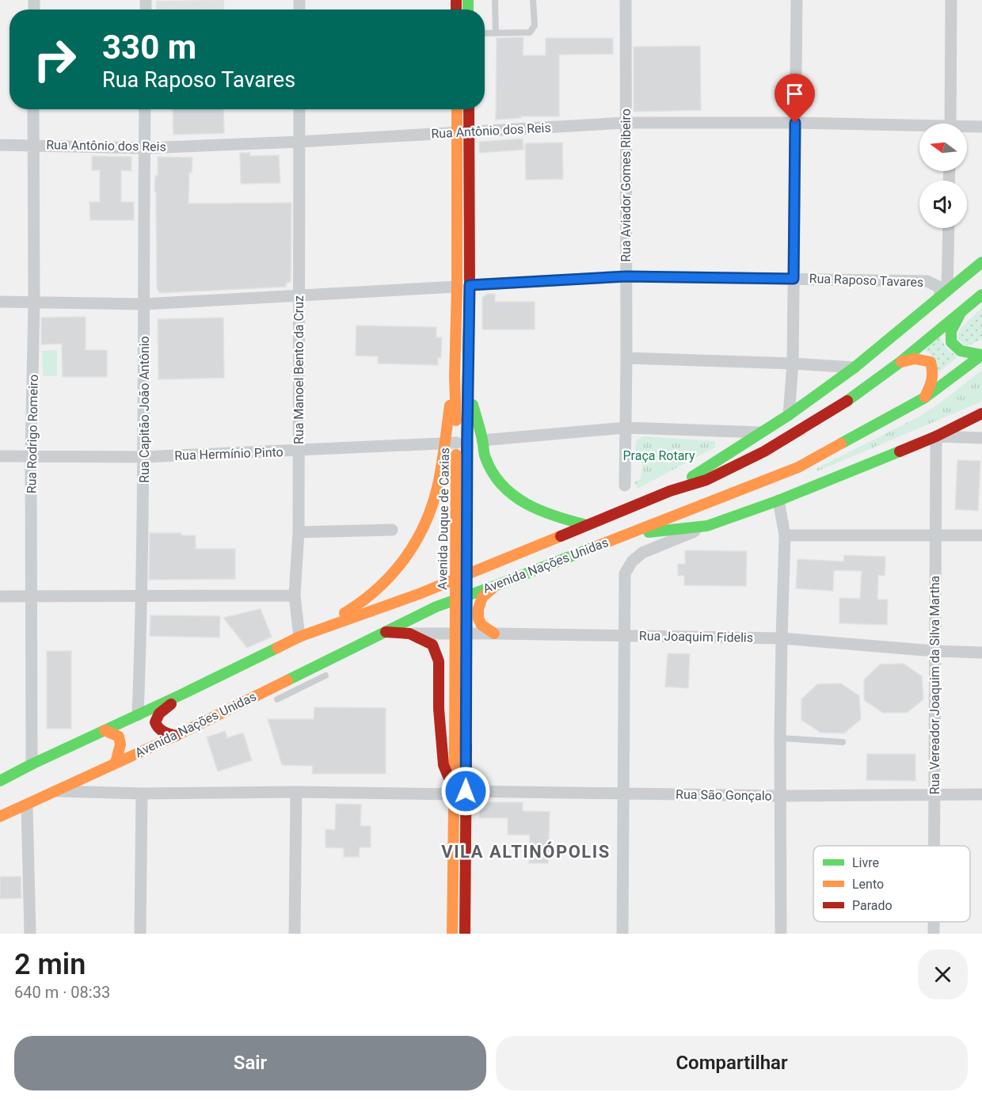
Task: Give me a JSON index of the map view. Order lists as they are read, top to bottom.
{
  "streets": {
    "main road": ["Avenida Duque de Caxias", "Avenida Nações Unidas"],
    "street": [
      "Rua Antônio dos Reis",
      "Rua Aviador Gomes Ribeiro",
      "Rua Raposo Tavares",
      "Rua Manoel Bento da Cruz",
      "Rua Capitão João Antônio",
      "Rua Rodrigo Romeiro",
      "Rua Hermínio Pinto",
      "Rua Joaquim Fidelis",
      "Rua Vereador Joaquim da Silva Martha",
      "Rua São Gonçalo"
    ]
  },
  "crossings": [
    ["Rua Antônio dos Reis", "Rua Aviador Gomes Ribeiro"],
    ["Rua Antônio dos Reis", "Rua Manoel Bento da Cruz"],
    ["Rua Antônio dos Reis", "Rua Capitão João Antônio"],
    ["Rua Antônio dos Reis", "Rua Rodrigo Romeiro"],
    ["Rua Antônio dos Reis", "Avenida Duque de Caxias"],
    ["Rua Aviador Gomes Ribeiro", "Rua Raposo Tavares"],
    ["Rua Raposo Tavares", "Avenida Duque de Caxias"],
    ["Rua Raposo Tavares", "Avenida Nações Unidas"],
    ["Rua Manoel Bento da Cruz", "Rua Hermínio Pinto"],
    ["Rua Manoel Bento da Cruz", "Avenida Nações Unidas"],
    ["Rua Capitão João Antônio", "Rua Hermínio Pinto"],
    ["Rua Capitão João Antônio", "Avenida Nações Unidas"],
    ["Rua Rodrigo Romeiro", "Rua Hermínio Pinto"],
    ["Rua Rodrigo Romeiro", "Avenida Nações Unidas"],
    ["Rua Hermínio Pinto", "Avenida Duque de Caxias"],
    ["Avenida Duque de Caxias", "Rua São Gonçalo"],
    ["Avenida Nações Unidas", "Rua São Gonçalo"],
    ["Rua Joaquim Fidelis", "Rua Vereador Joaquim da Silva Martha"],
    ["Rua Vereador Joaquim da Silva Martha", "Rua São Gonçalo"]
  ],
  "districts": ["VILA ALTINÓPOLIS"],
  "parks": ["Praça Rotary"],
  "legend": ["Livre", "Lento", "Parado"],
  "north": "left",
  "page": {
    "turn": ["330 m", "Rua Raposo Tavares"],
    "heading": ["2 min", "640 m · 08:33"],
    "buttons": ["Sair", "Compartilhar"]
  }
}
